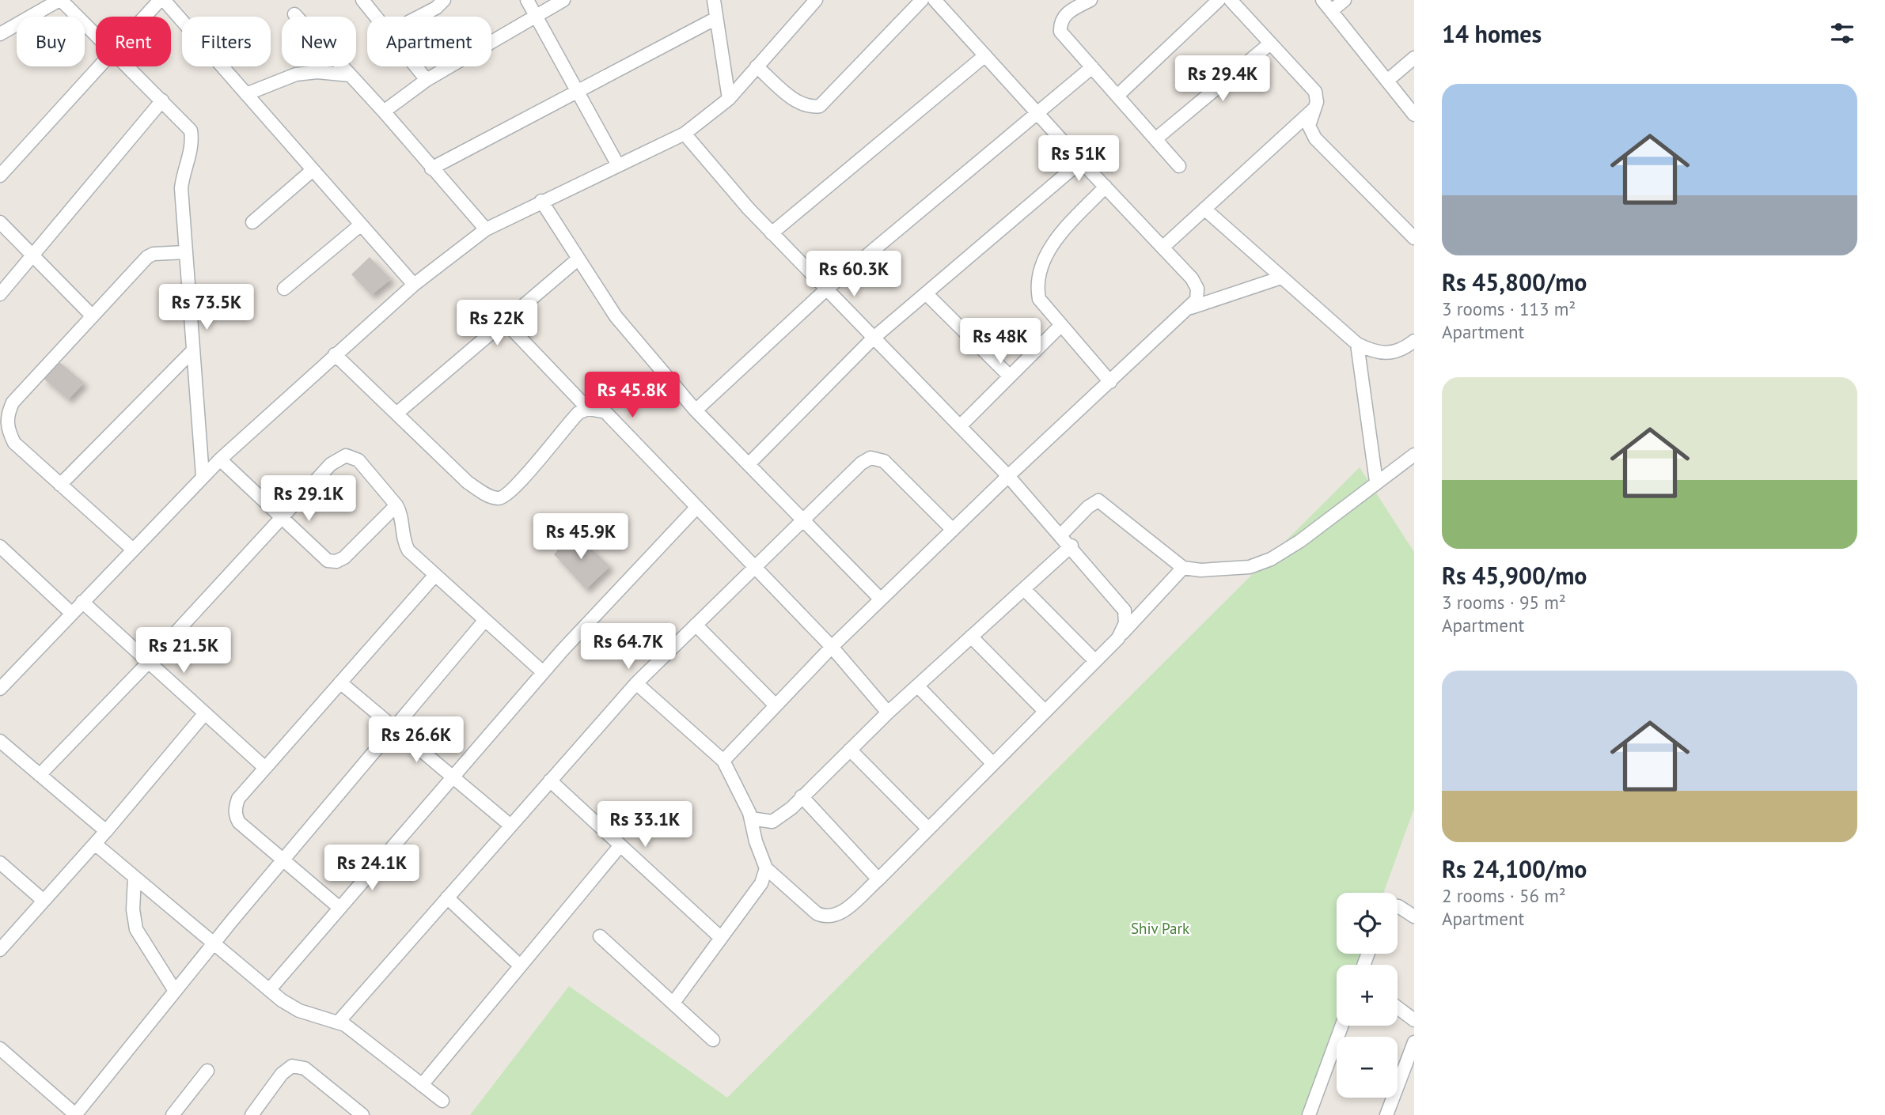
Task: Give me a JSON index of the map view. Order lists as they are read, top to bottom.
{
  "parks": ["Shiv Park"],
  "page": {
    "heading": "14 homes",
    "chip": [
      "Buy",
      "Rent",
      "Filters",
      "New",
      "Apartment"
    ],
    "price": [
      "Rs 29.4K",
      "Rs 51K",
      "Rs 60.3K",
      "Rs 73.5K",
      "Rs 22K",
      "Rs 48K",
      "Rs 45.8K",
      "Rs 29.1K",
      "Rs 45.9K",
      "Rs 64.7K",
      "Rs 21.5K",
      "Rs 26.6K",
      "Rs 33.1K",
      "Rs 24.1K"
    ],
    "list": [
      {
        "name": "Rs 45,800/mo",
        "note": "3 rooms · 113 m² · Apartment"
      },
      {
        "name": "Rs 45,900/mo",
        "note": "3 rooms · 95 m² · Apartment"
      },
      {
        "name": "Rs 24,100/mo",
        "note": "2 rooms · 56 m² · Apartment"
      }
    ],
    "map_buttons": ["+", "−"]
  }
}
